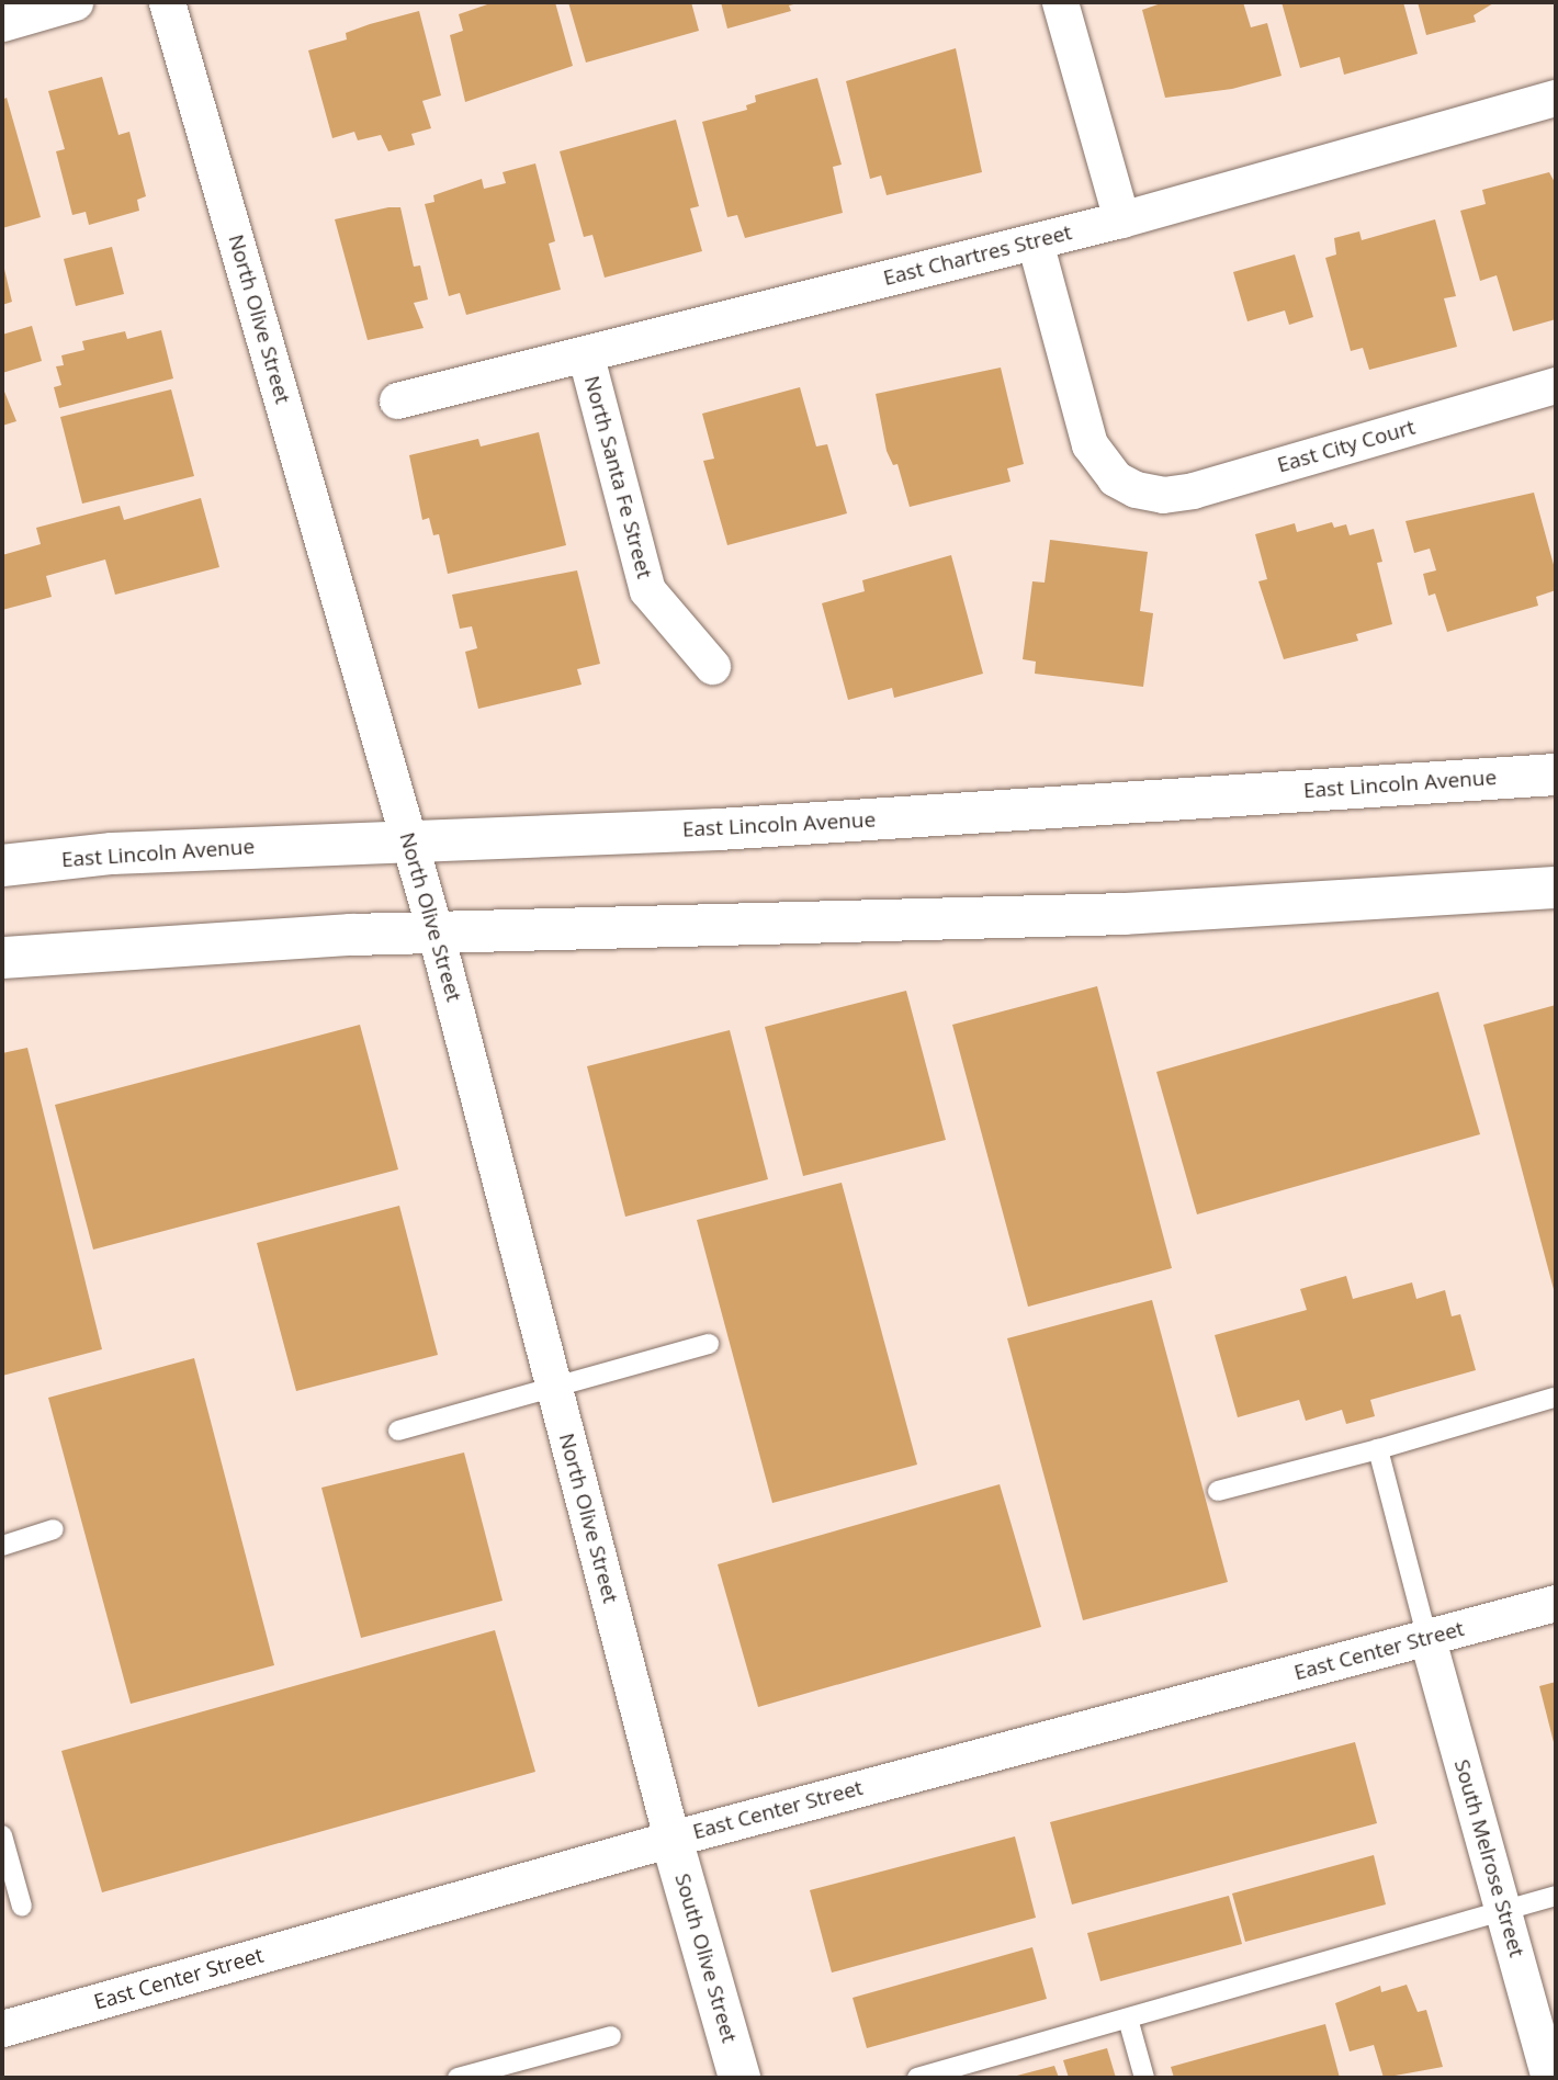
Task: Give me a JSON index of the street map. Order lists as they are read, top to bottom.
{
  "streets": {
    "main road": ["East Lincoln Avenue", "South Olive Street"],
    "street": [
      "East Chartres Street",
      "North Olive Street",
      "East City Court",
      "North Santa Fe Street",
      "East Center Street",
      "South Melrose Street"
    ]
  },
  "crossings": [
    ["East Chartres Street", "East City Court"],
    ["East Chartres Street", "North Santa Fe Street"],
    ["North Olive Street", "East Lincoln Avenue"],
    ["North Olive Street", "East Center Street"],
    ["North Olive Street", "South Olive Street"],
    ["East Center Street", "South Melrose Street"],
    ["East Center Street", "South Olive Street"]
  ]
}
